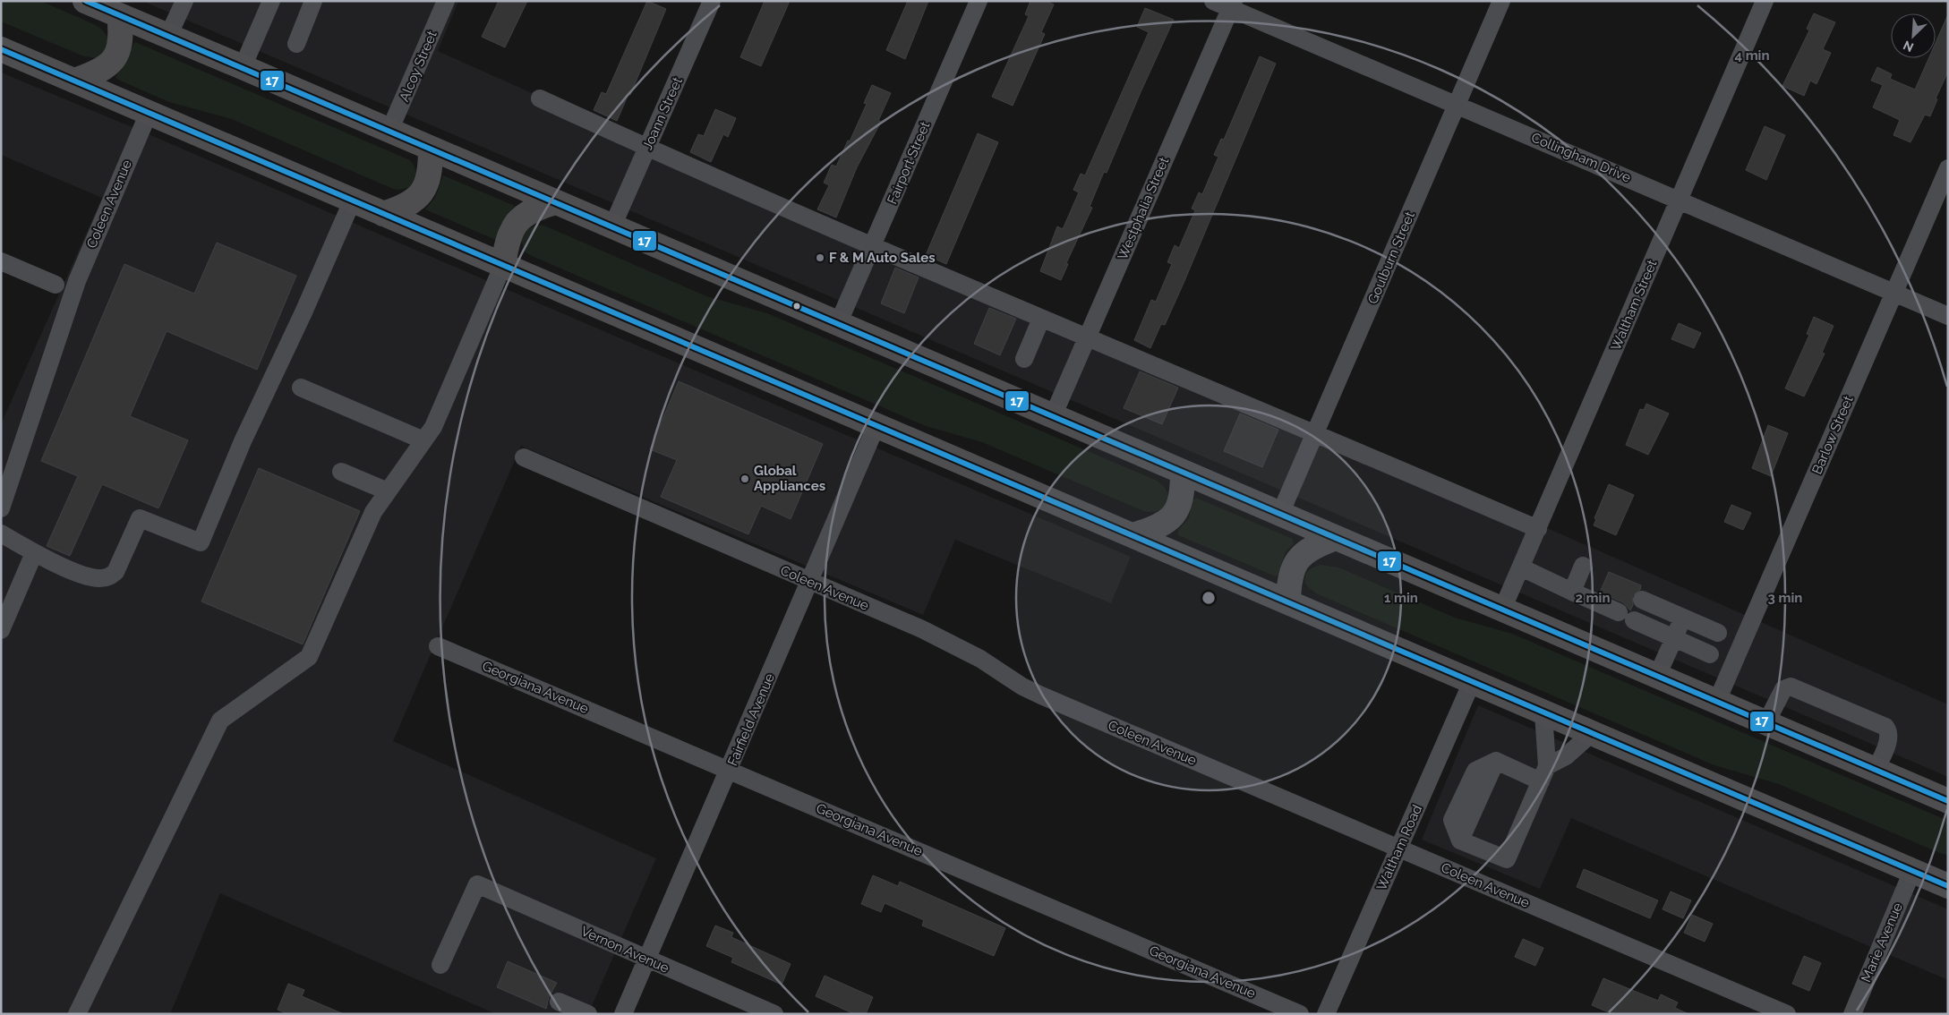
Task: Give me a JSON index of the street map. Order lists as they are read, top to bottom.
{
  "streets": {
    "street": [
      "Alcoy Street",
      "Joann Street",
      "Collingham Drive",
      "Fairport Street",
      "Coleen Avenue",
      "Westphalia Street",
      "Goulburn Street",
      "Waltham Street",
      "Barlow Street",
      "Georgiana Avenue",
      "Fairfield Avenue",
      "Waltham Road",
      "Marie Avenue",
      "Vernon Avenue"
    ]
  },
  "crossings": [
    ["Collingham Drive", "Westphalia Street"],
    ["Collingham Drive", "Goulburn Street"],
    ["Collingham Drive", "Waltham Street"],
    ["Collingham Drive", "Barlow Street"],
    ["Coleen Avenue", "Fairfield Avenue"],
    ["Coleen Avenue", "Waltham Road"],
    ["Georgiana Avenue", "Fairfield Avenue"],
    ["Fairfield Avenue", "Vernon Avenue"]
  ],
  "places": ["F & M Auto Sales", "Global Appliances"],
  "lines": ["transit line 17"],
  "north": "bottom left",
  "rings": [
    "4 min",
    "1 min",
    "2 min",
    "3 min"
  ]
}
